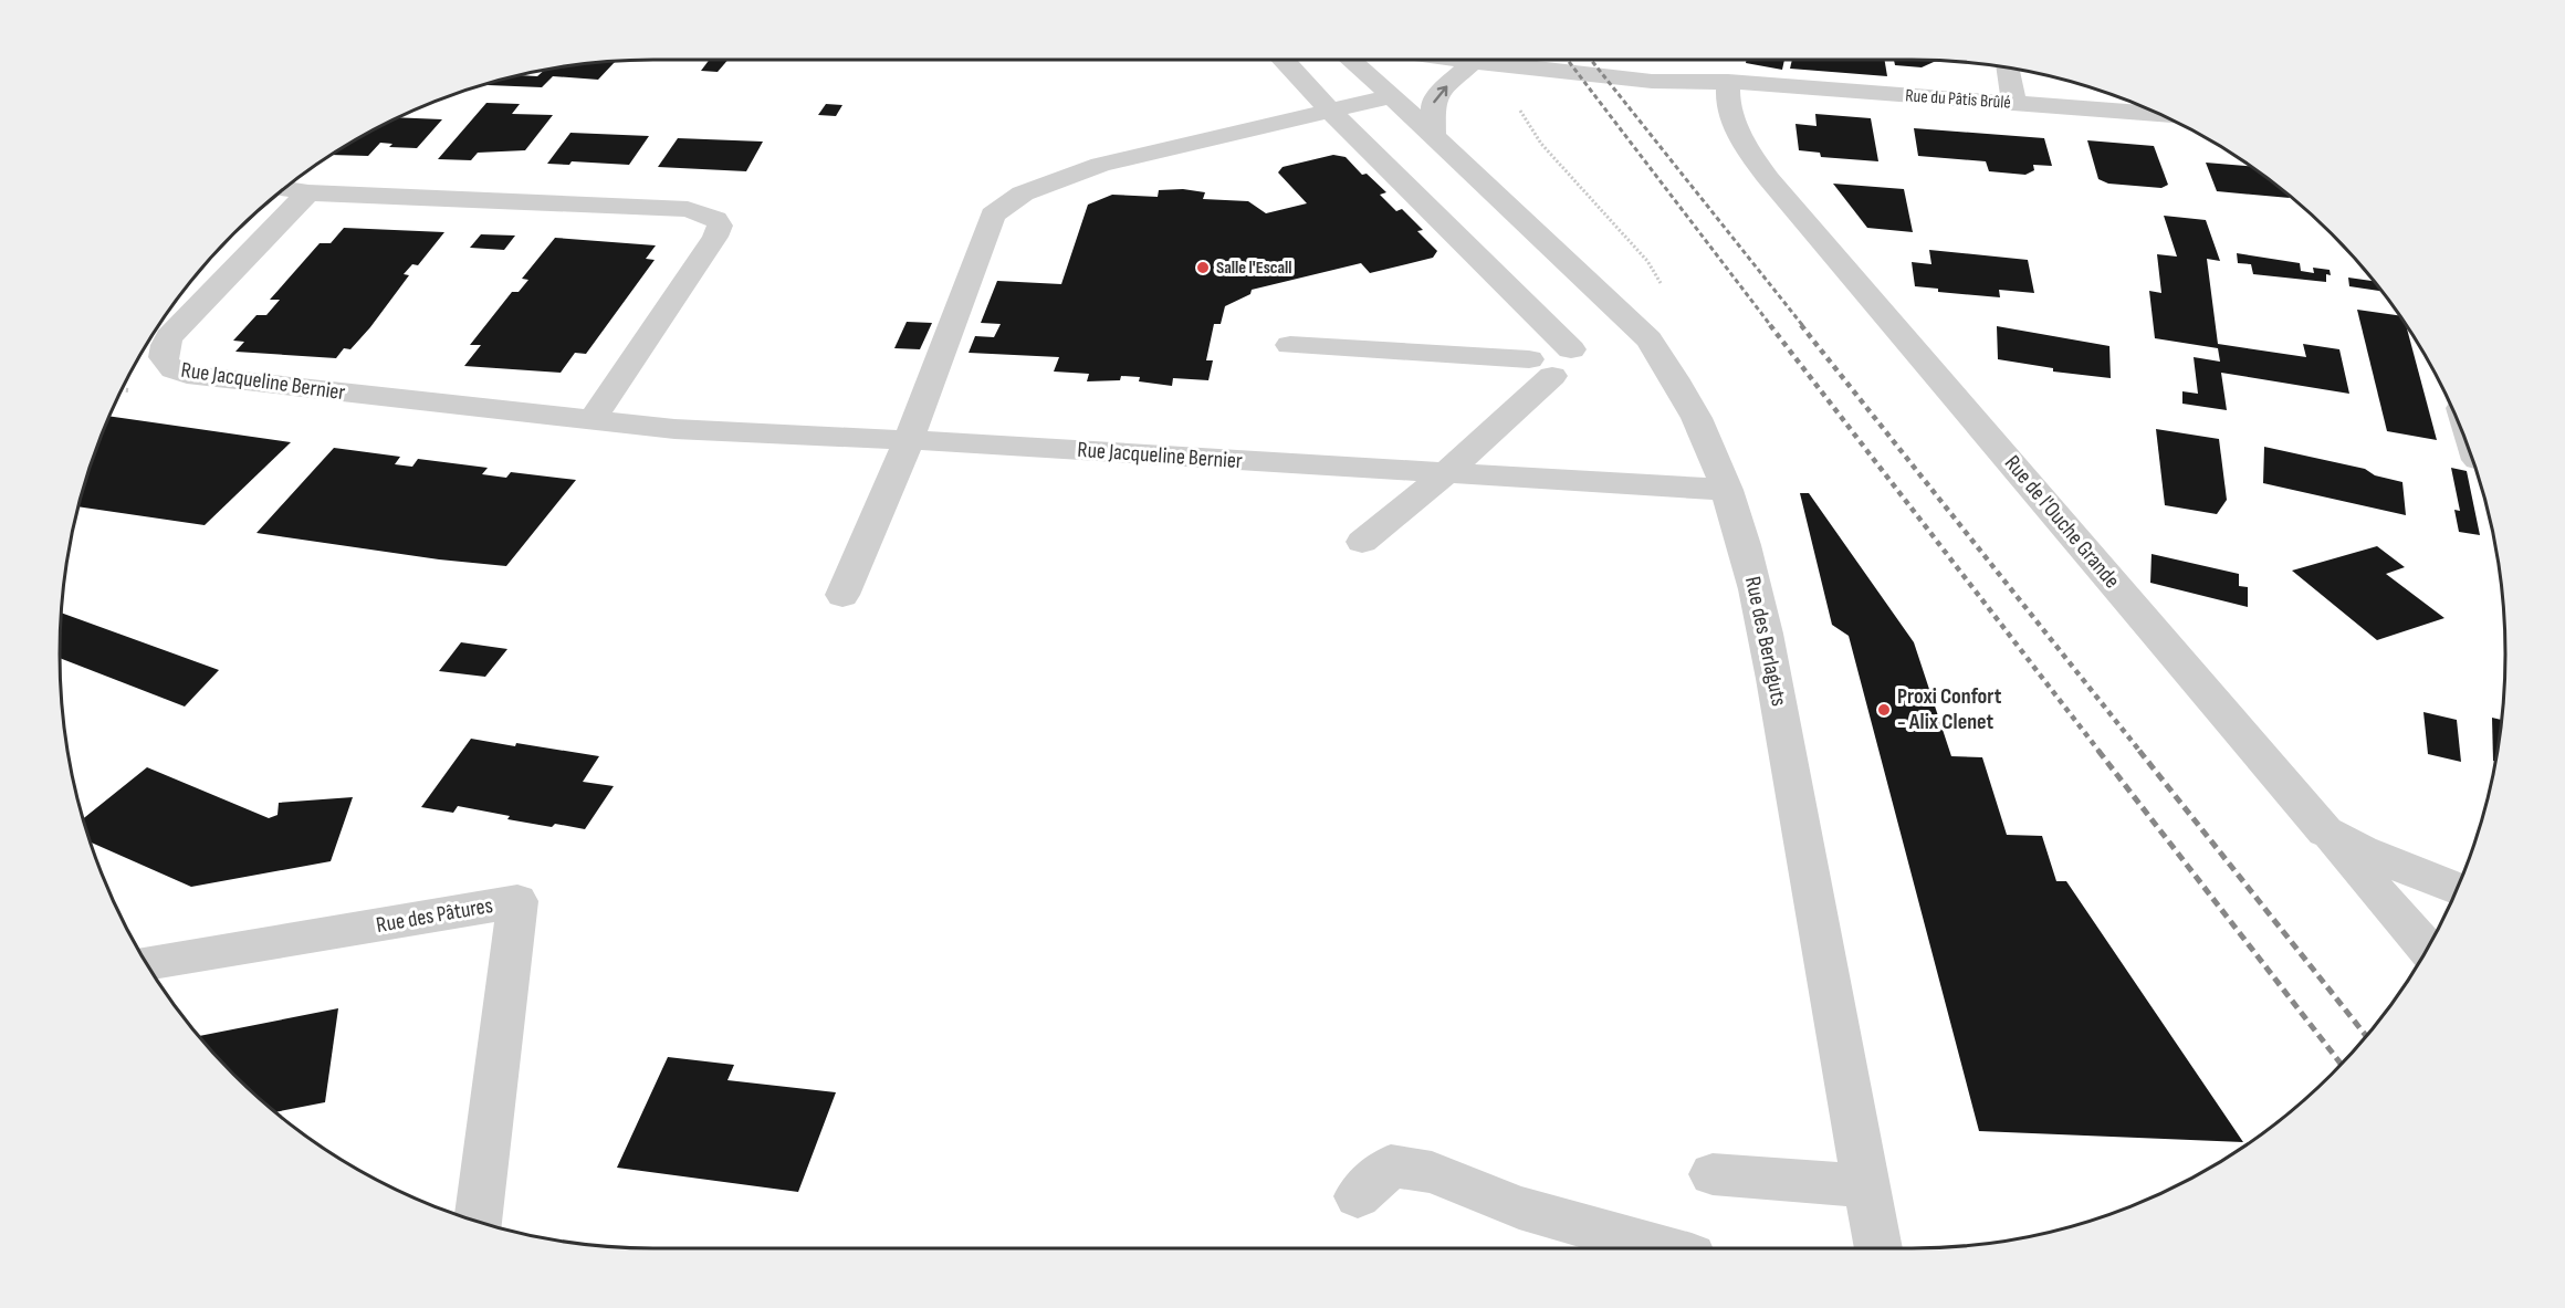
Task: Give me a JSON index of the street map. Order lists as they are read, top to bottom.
{
  "streets": {
    "street": [
      "Rue du Pâtis Brûlé",
      "Rue Jacqueline Bernier",
      "Rue de l'Ouche Grande",
      "Rue des Berlaguts",
      "Rue des Pâtures"
    ]
  },
  "crossings": [
    ["Rue du Pâtis Brûlé", "Rue de l'Ouche Grande"],
    ["Rue Jacqueline Bernier", "Rue des Berlaguts"]
  ],
  "places": ["Salle l'Escall", "Proxi Confort - Alix Clenet"]
}
